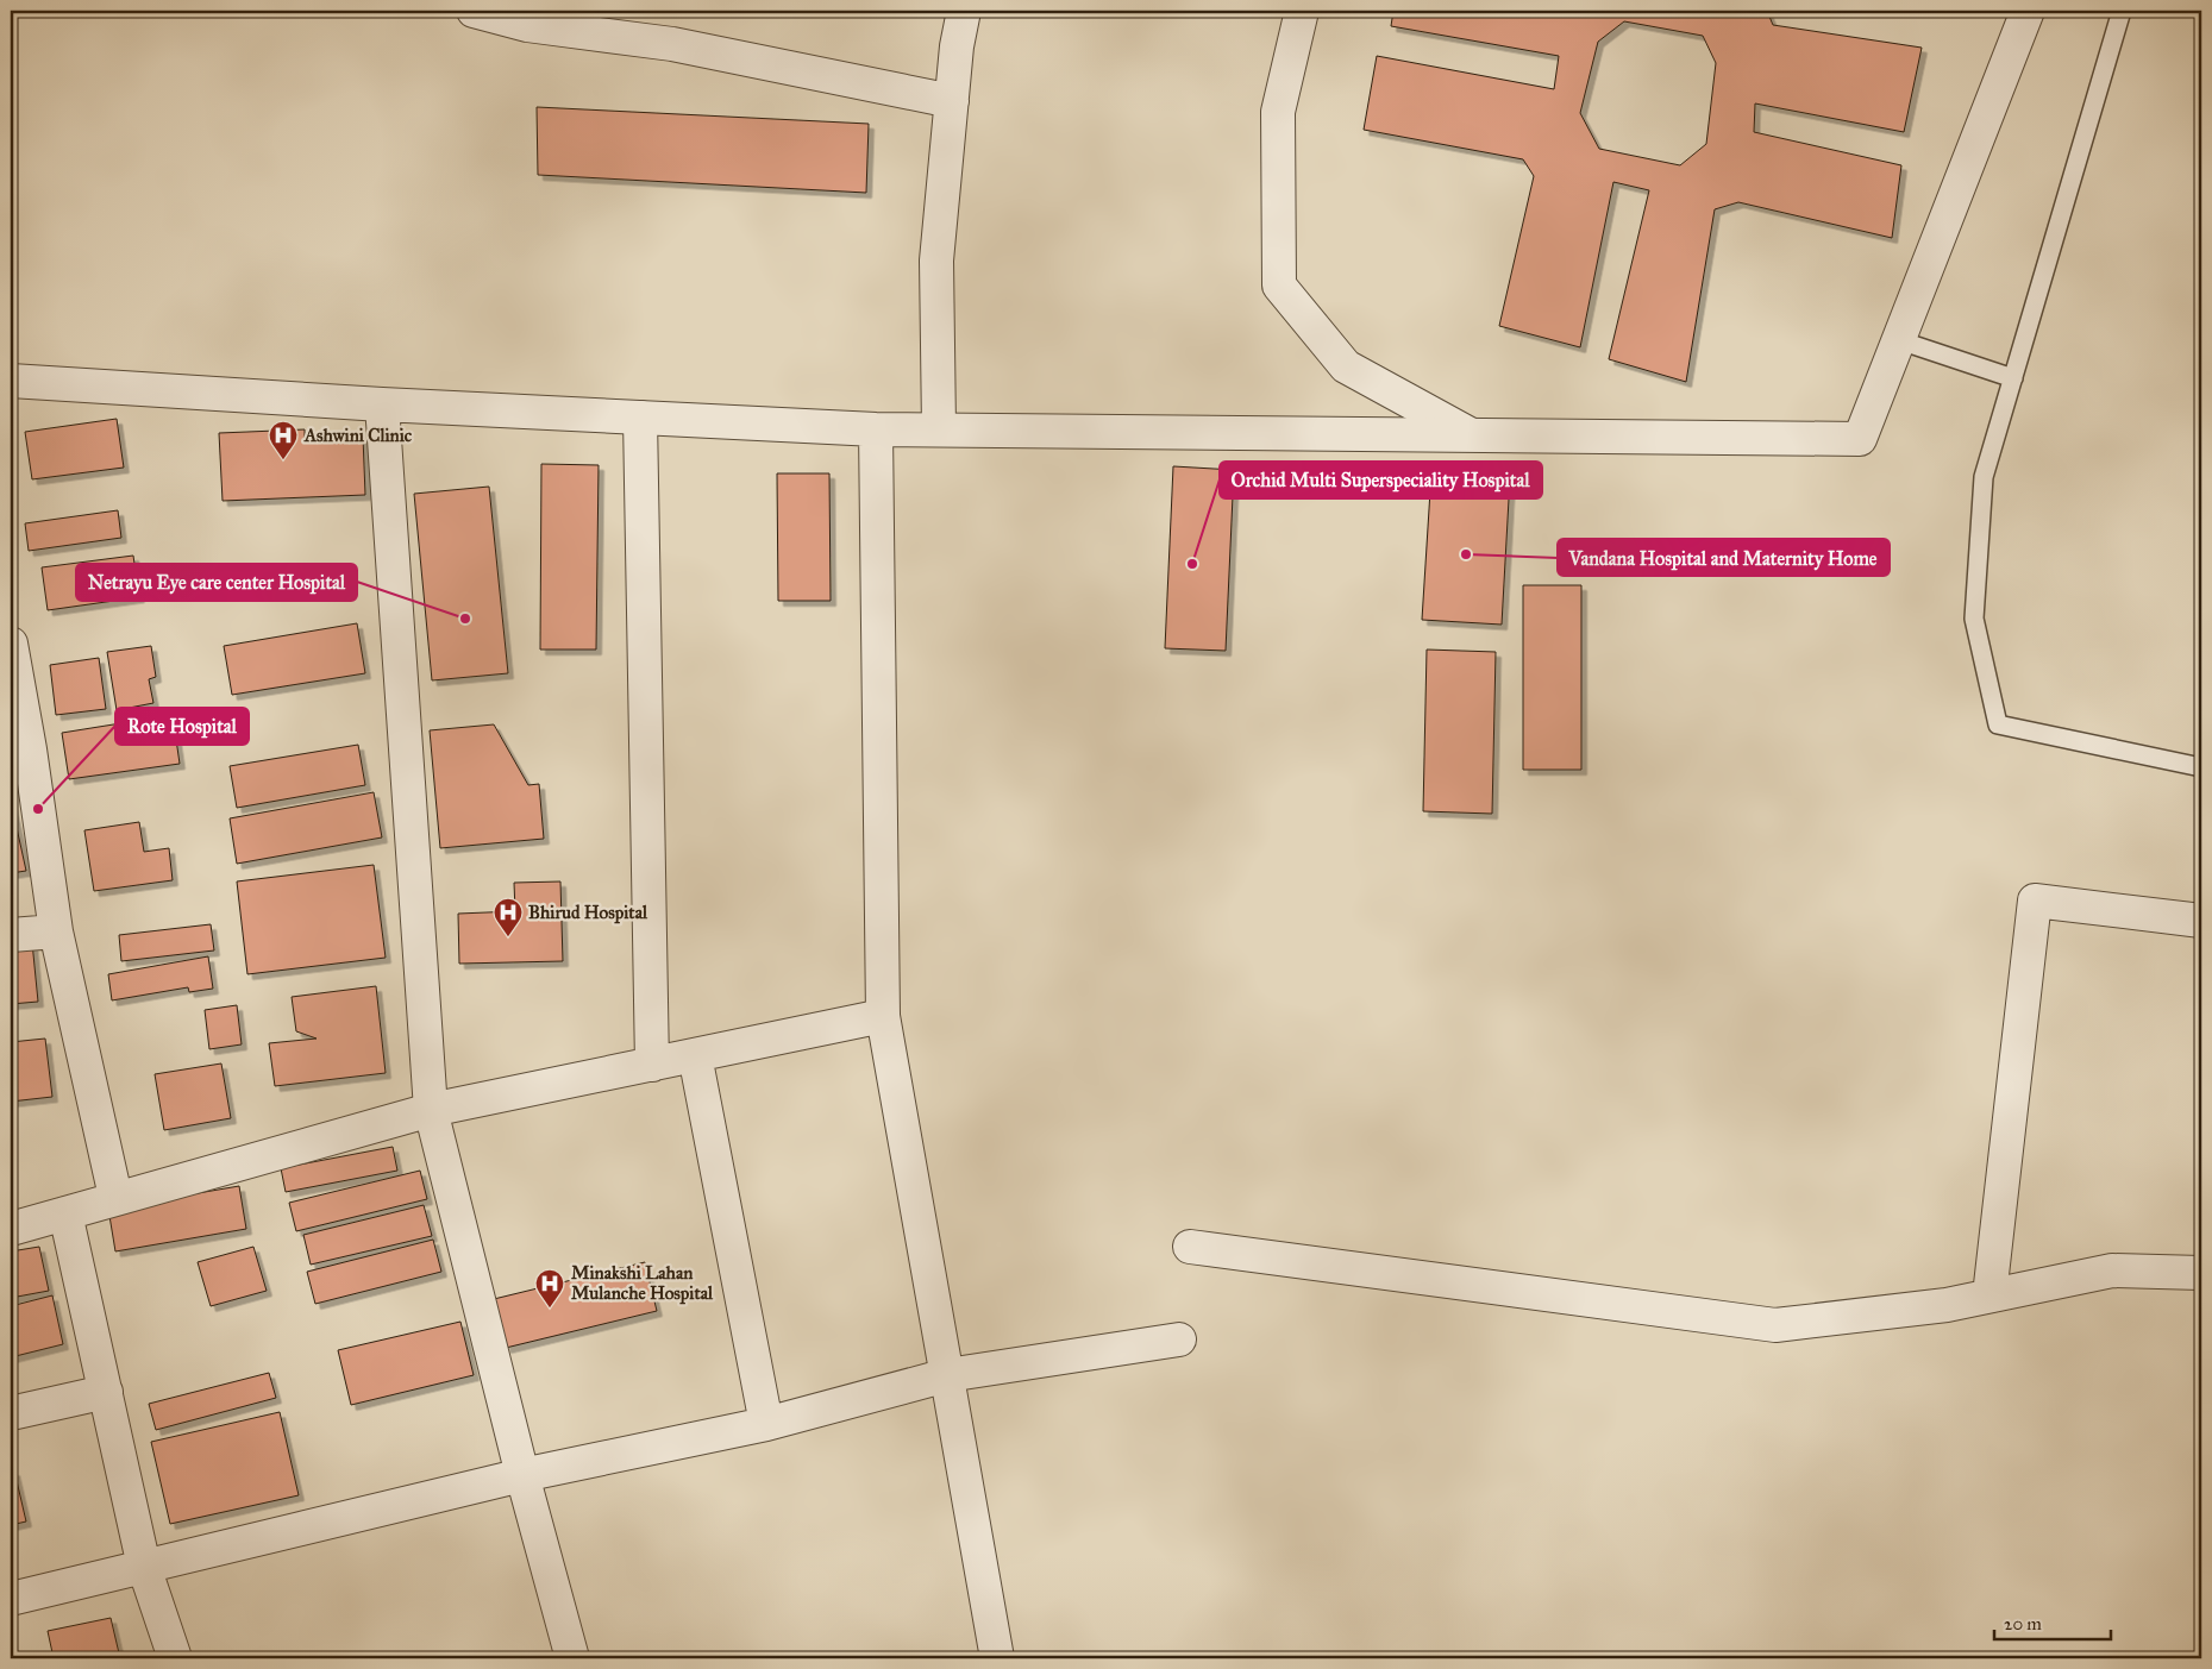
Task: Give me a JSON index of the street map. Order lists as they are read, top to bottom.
{
  "places": {
    "hospital": ["Ashwini Clinic", "Bhirud Hospital", "Minakshi Lahan Mulanche Hospital"],
    "other": [
      "Vandana Hospital and Maternity Home",
      "Orchid Multi Superspeciality Hospital",
      "Netrayu Eye care center Hospital",
      "Rote Hospital"
    ]
  },
  "scale_bar": "20 m"
}
